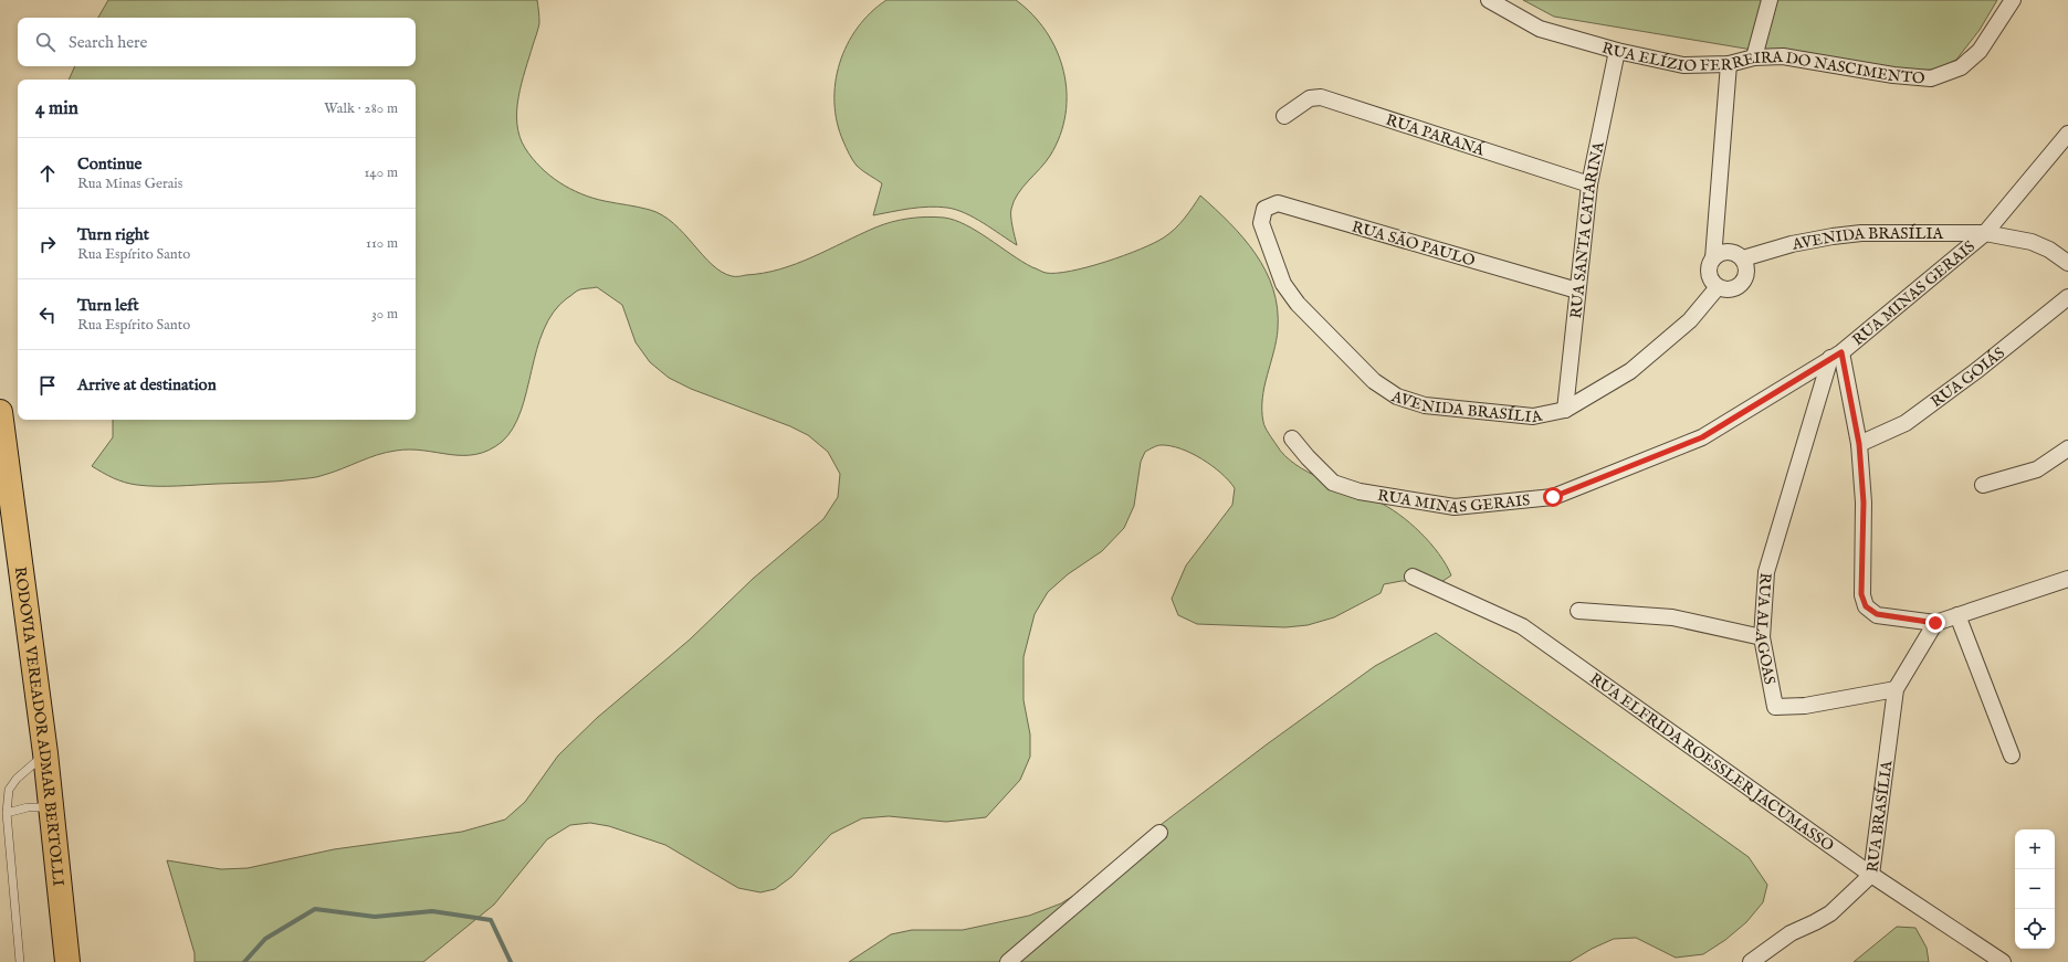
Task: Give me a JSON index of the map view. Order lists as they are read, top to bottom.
{
  "streets": {
    "highway": ["RODOVIA VEREADOR ADMAR BERTOLLI"],
    "street": [
      "RUA ELÍZIO FERREIRA DO NASCIMENTO",
      "RUA PARANÁ",
      "RUA SANTA CATARINA",
      "AVENIDA BRASÍLIA",
      "RUA SÃO PAULO",
      "RUA MINAS GERAIS",
      "RUA GOIÁS",
      "RUA ALAGOAS",
      "RUA ELFRIDA ROESSLER JACUMASSO",
      "RUA BRASÍLIA"
    ]
  },
  "crossings": [
    ["RUA ELÍZIO FERREIRA DO NASCIMENTO", "RUA SANTA CATARINA"],
    ["RUA PARANÁ", "RUA SANTA CATARINA"],
    ["RUA SANTA CATARINA", "AVENIDA BRASÍLIA"],
    ["RUA SANTA CATARINA", "RUA SÃO PAULO"],
    ["AVENIDA BRASÍLIA", "RUA SÃO PAULO"],
    ["AVENIDA BRASÍLIA", "RUA MINAS GERAIS"],
    ["RUA MINAS GERAIS", "RUA ALAGOAS"],
    ["RUA ALAGOAS", "RUA BRASÍLIA"],
    ["RUA ELFRIDA ROESSLER JACUMASSO", "RUA BRASÍLIA"]
  ],
  "page": {
    "search": "Search here",
    "heading": ["4 min", "Walk · 280 m"],
    "list": [
      ["Continue", "Rua Minas Gerais", "140 m"],
      ["Turn right", "Rua Espírito Santo", "110 m"],
      ["Turn left", "Rua Espírito Santo", "30 m"],
      "Arrive at destination"
    ],
    "map_buttons": ["+", "−"]
  }
}
